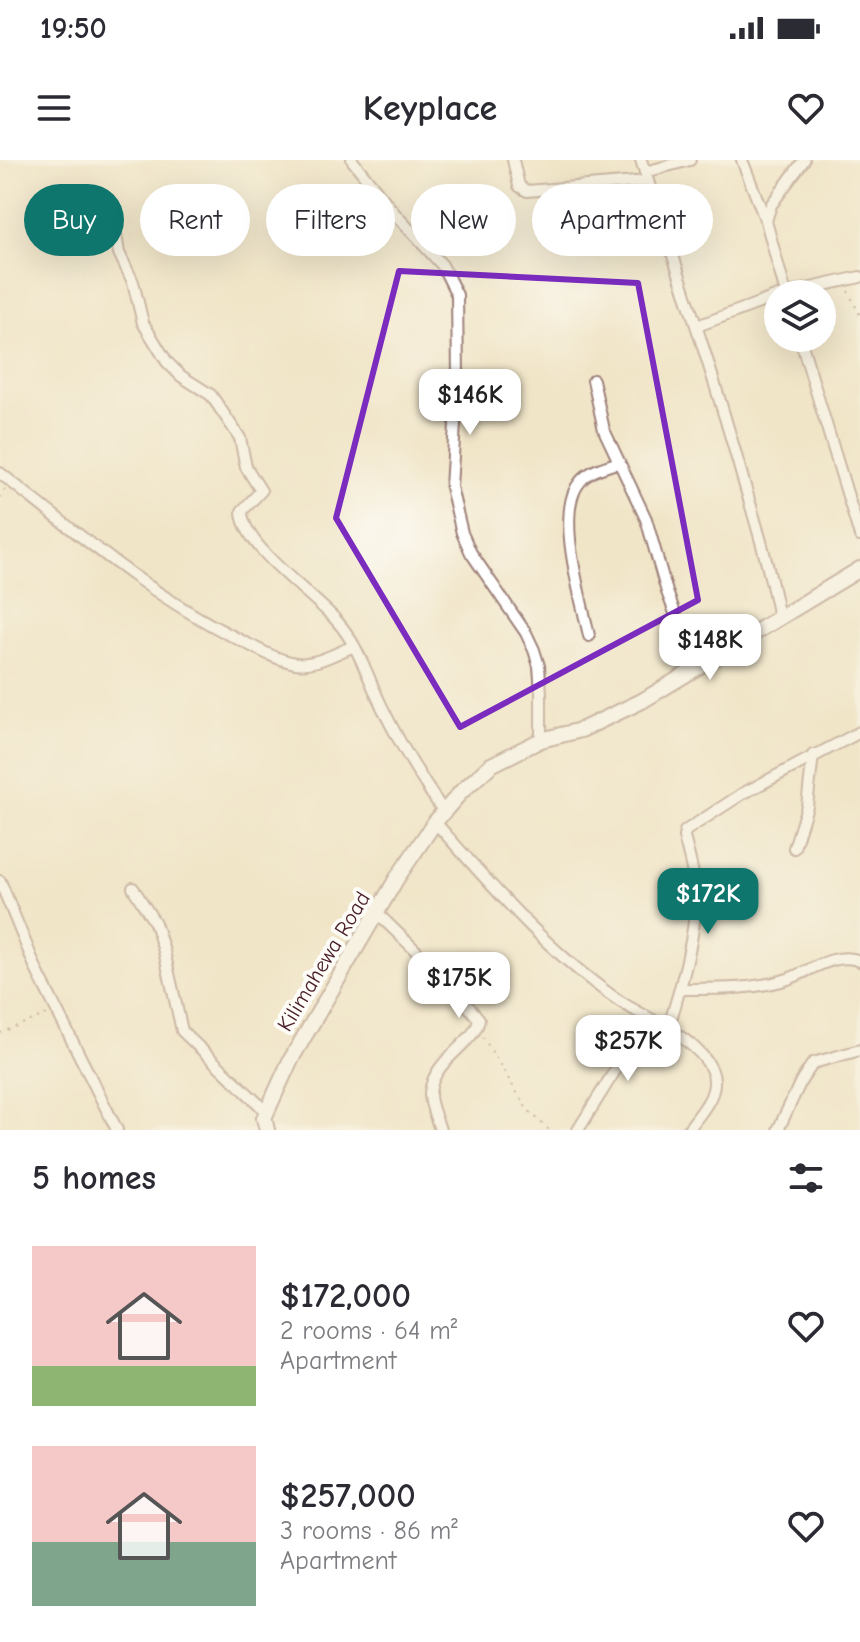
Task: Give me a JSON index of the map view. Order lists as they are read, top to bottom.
{
  "streets": {
    "street": ["Kilimahewa Road"]
  },
  "page": {
    "status": "19:50",
    "header": "Keyplace",
    "chip": [
      "Buy",
      "Rent",
      "Filters",
      "New",
      "Apartment"
    ],
    "price": [
      "$146K",
      "$148K",
      "$172K",
      "$175K",
      "$257K"
    ],
    "heading": "5 homes",
    "list": [
      {
        "name": "$172,000",
        "note": "2 rooms · 64 m² · Apartment"
      },
      {
        "name": "$257,000",
        "note": "3 rooms · 86 m² · Apartment"
      }
    ]
  }
}
